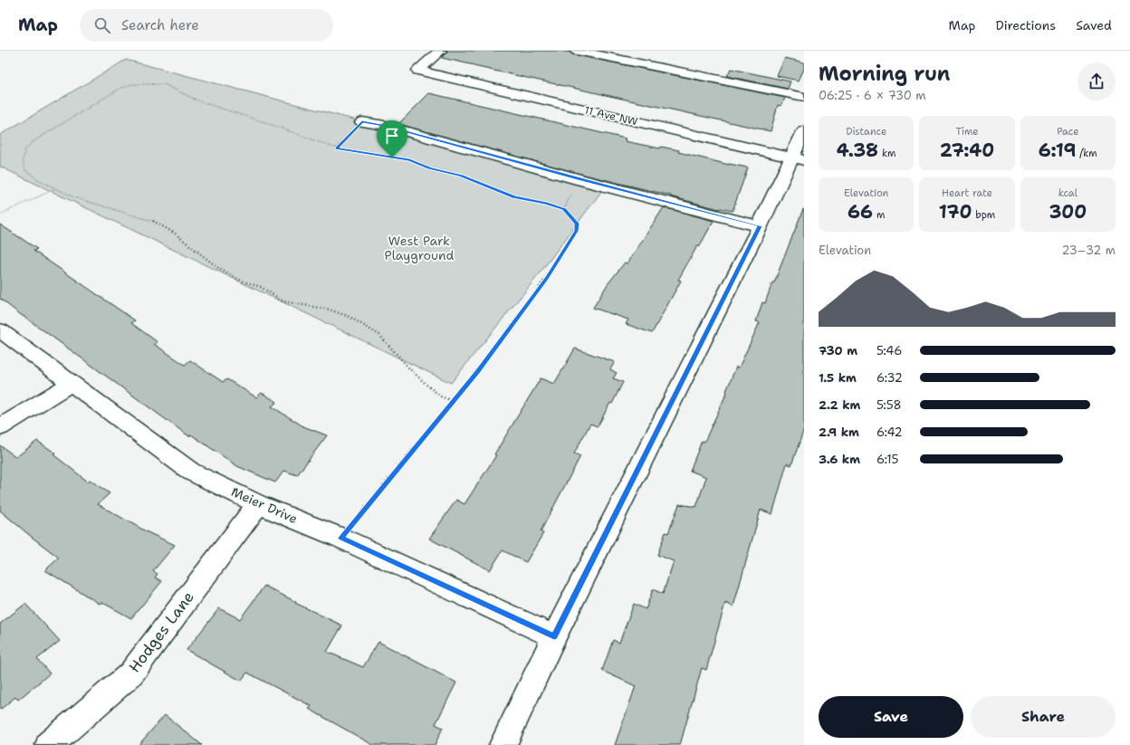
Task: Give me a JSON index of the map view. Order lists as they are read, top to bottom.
{
  "streets": {
    "street": ["11 Ave NW", "Meier Drive", "Hodges Lane"]
  },
  "crossings": [
    ["Meier Drive", "Hodges Lane"]
  ],
  "parks": ["West Park Playground"],
  "page": {
    "header": "Map",
    "search": "Search here",
    "nav": ["Map", "Directions", "Saved"],
    "heading": ["Morning run", "06:25 · 6 × 730 m"],
    "stats": [
      ["Distance", "4.38 km"],
      ["Time", "27:40"],
      ["Pace", "6:19 /km"],
      ["Elevation", "66 m"],
      ["Heart rate", "170 bpm"],
      ["kcal", "300"]
    ],
    "chart": ["Elevation", "23–32 m"],
    "list": [
      {
        "name": "730 m",
        "note": "5:46"
      },
      {
        "name": "1.5 km",
        "note": "6:32"
      },
      {
        "name": "2.2 km",
        "note": "5:58"
      },
      {
        "name": "2.9 km",
        "note": "6:42"
      },
      {
        "name": "3.6 km",
        "note": "6:15"
      }
    ],
    "buttons": ["Save", "Share"]
  }
}
